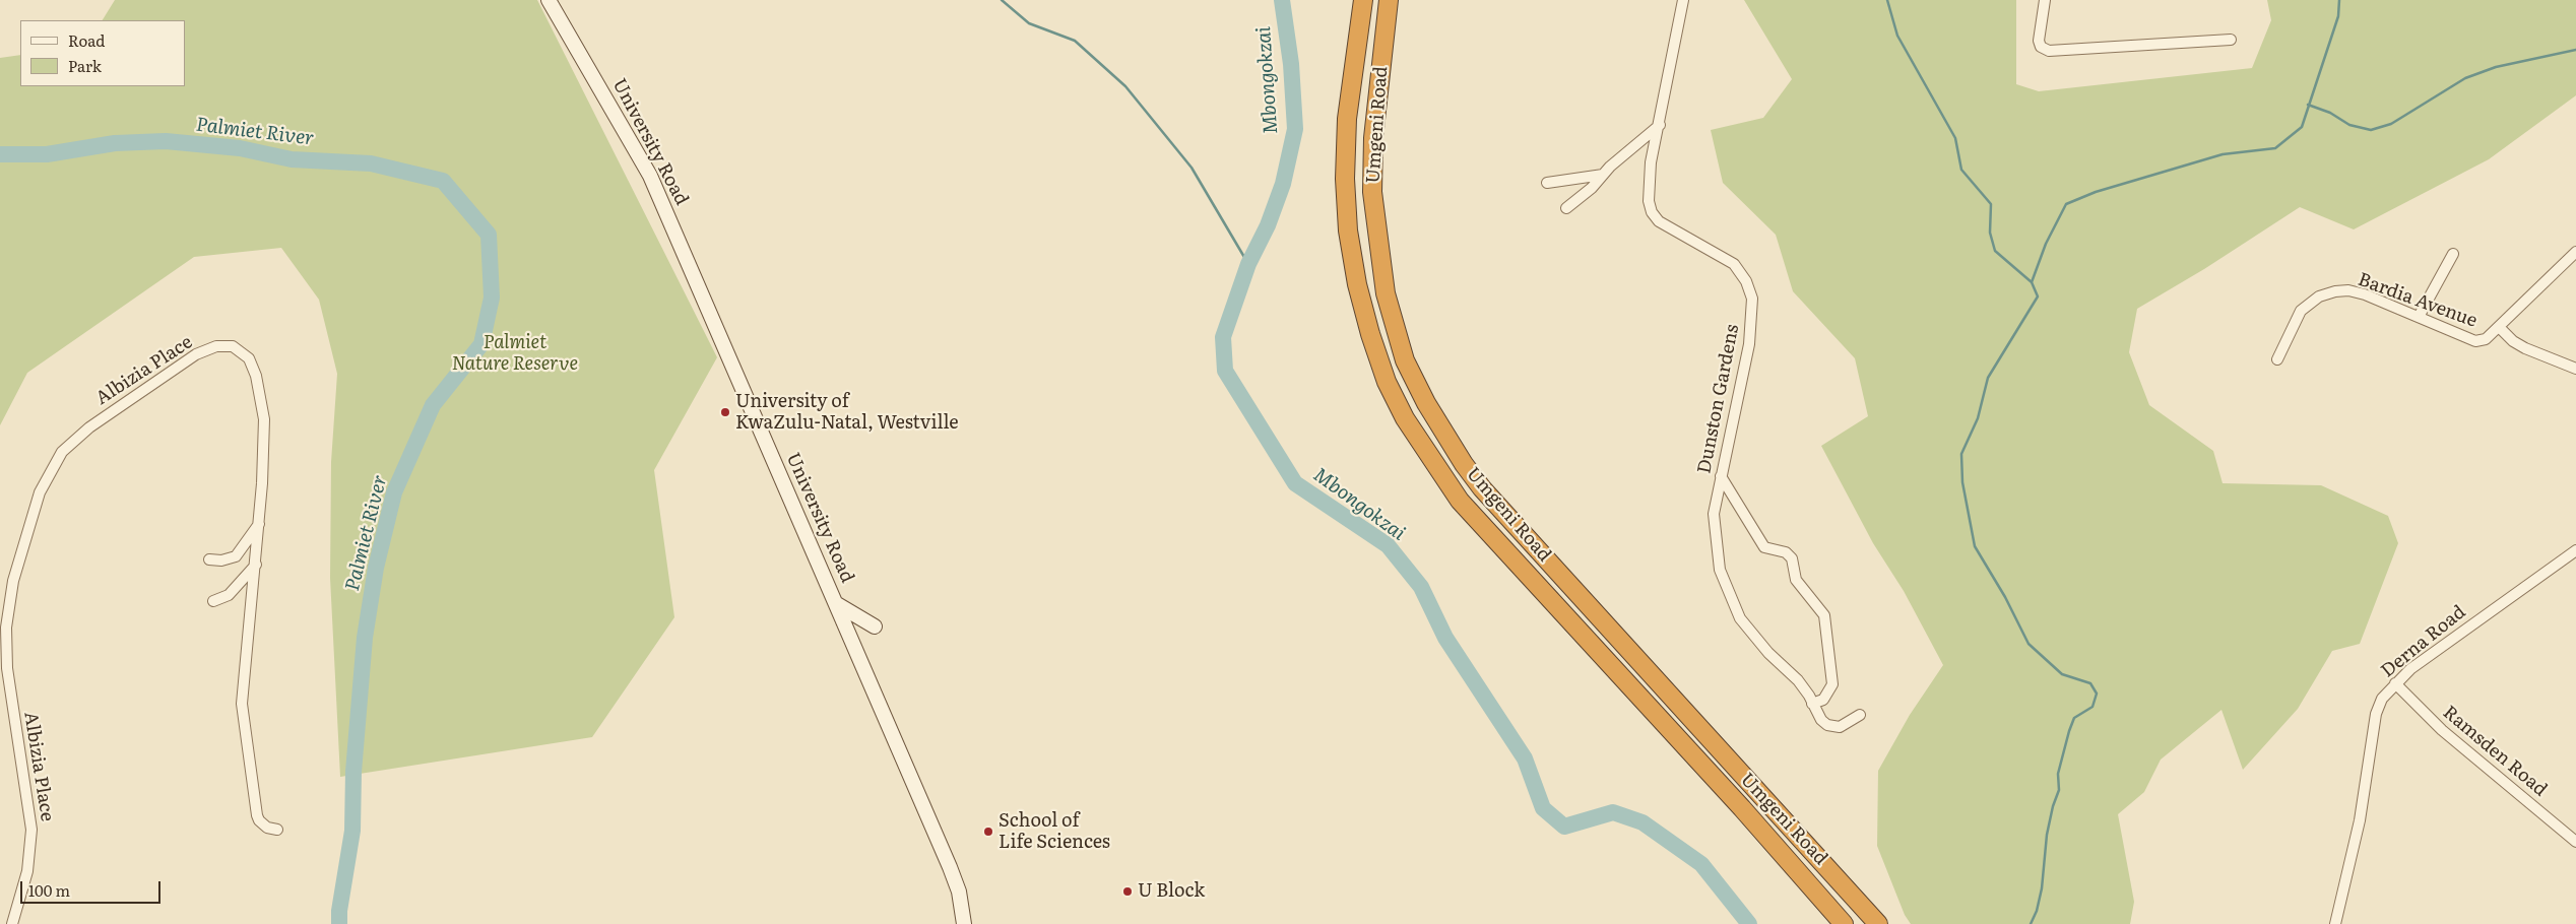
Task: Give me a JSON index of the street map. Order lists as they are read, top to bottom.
{
  "streets": {
    "highway": ["Umgeni Road"],
    "street": [
      "University Road",
      "Bardia Avenue",
      "Albizia Place",
      "Dunston Gardens",
      "Derna Road",
      "Ramsden Road"
    ]
  },
  "crossings": [
    ["Derna Road", "Ramsden Road"]
  ],
  "water": ["Mbongokzai", "Palmiet River"],
  "parks": ["Palmiet Nature Reserve"],
  "places": ["University of KwaZulu-Natal, Westville", "School of Life Sciences", "U Block"],
  "legend": ["Road", "Park"],
  "scale_bar": "100 m"
}
